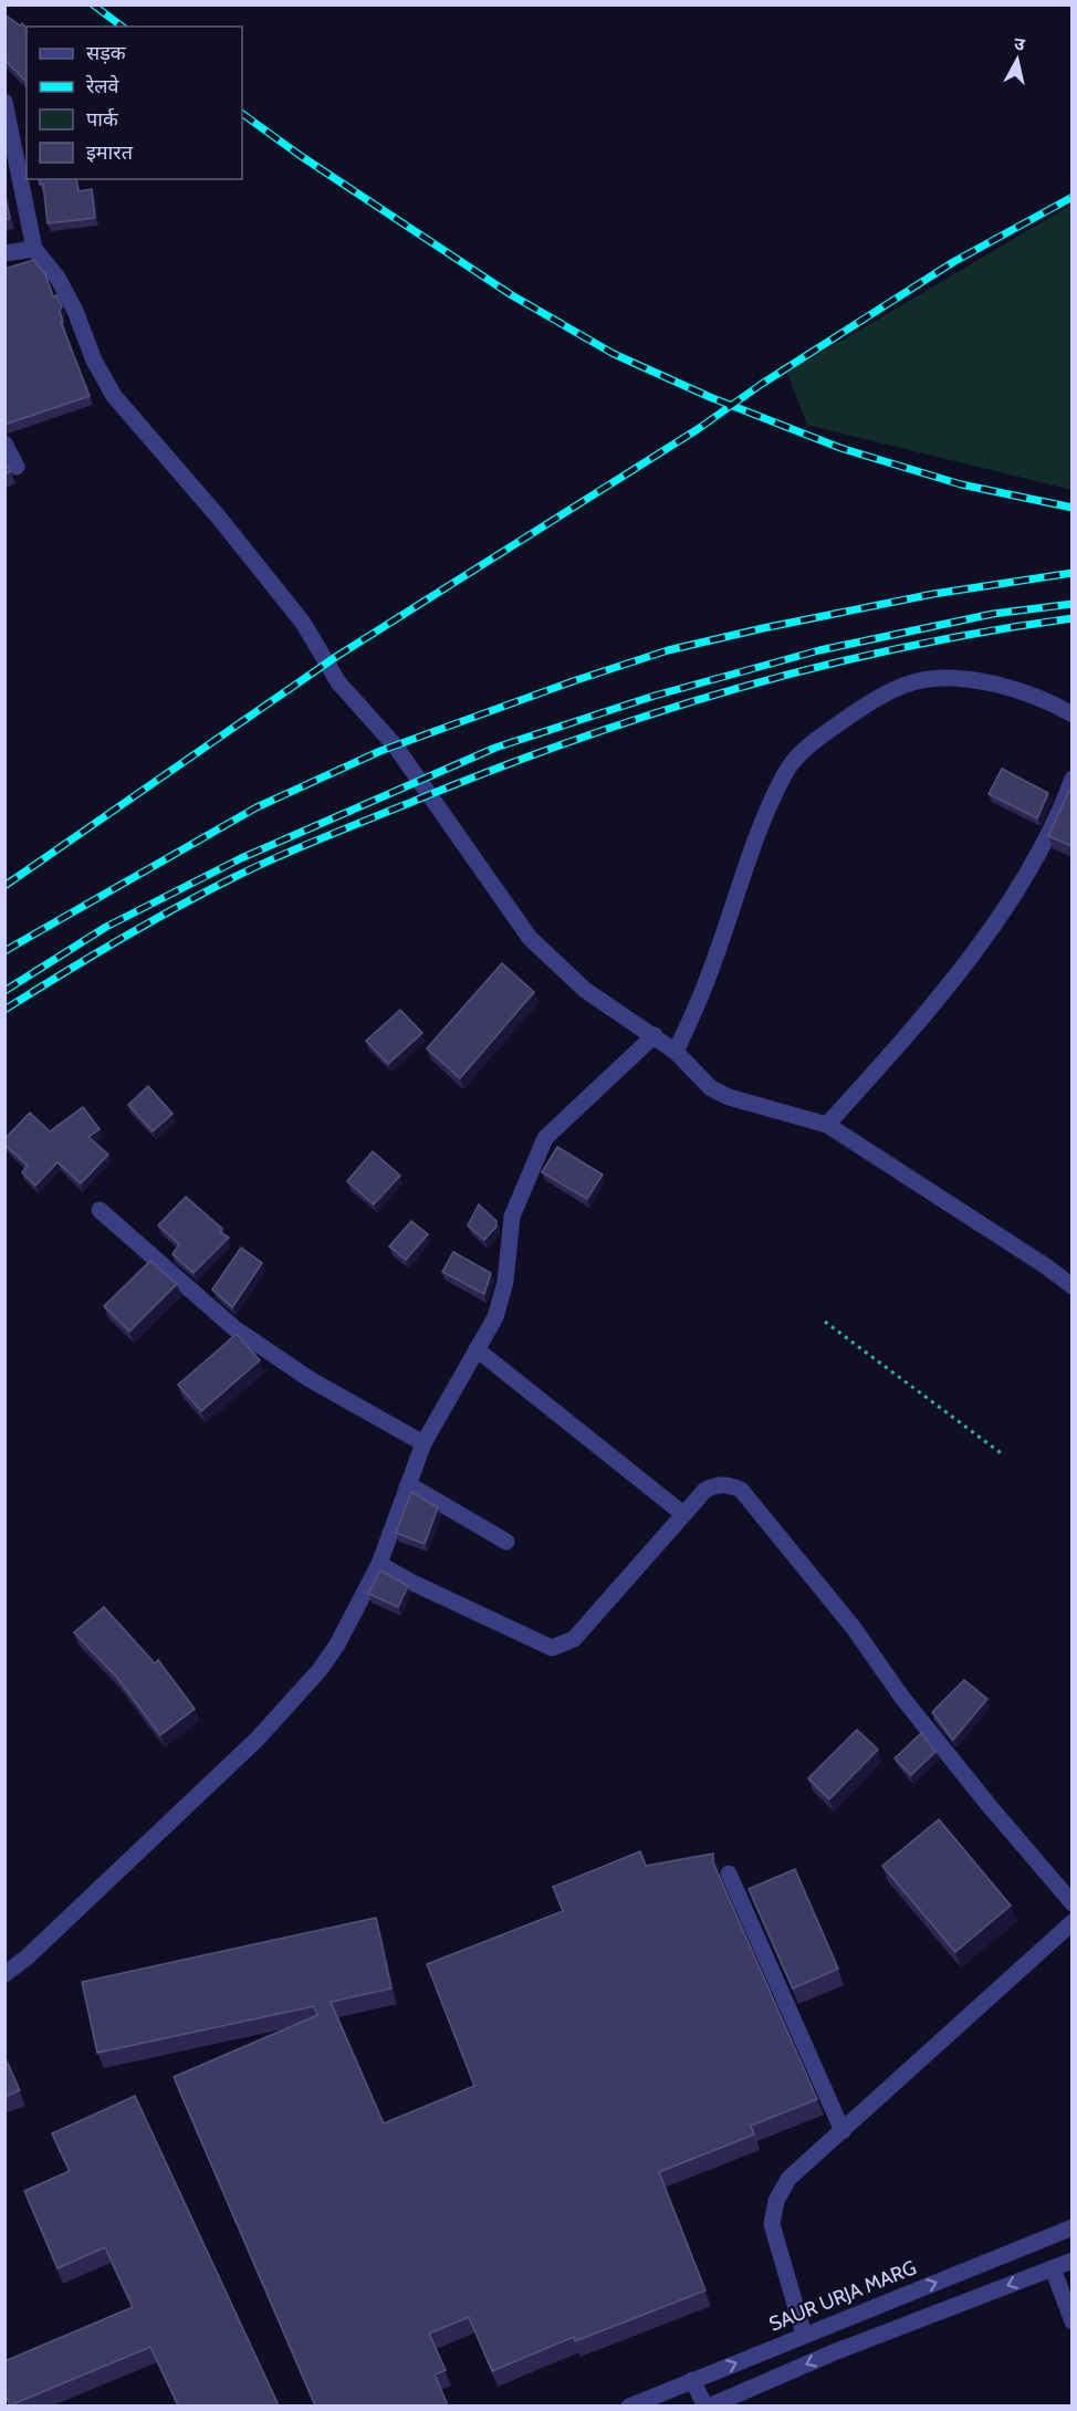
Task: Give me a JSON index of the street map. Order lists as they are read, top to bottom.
{
  "streets": {
    "street": ["SAUR URJA MARG"]
  },
  "legend": [
    "सड़क",
    "रेलवे",
    "पार्क",
    "इमारत"
  ],
  "north": "top"
}
